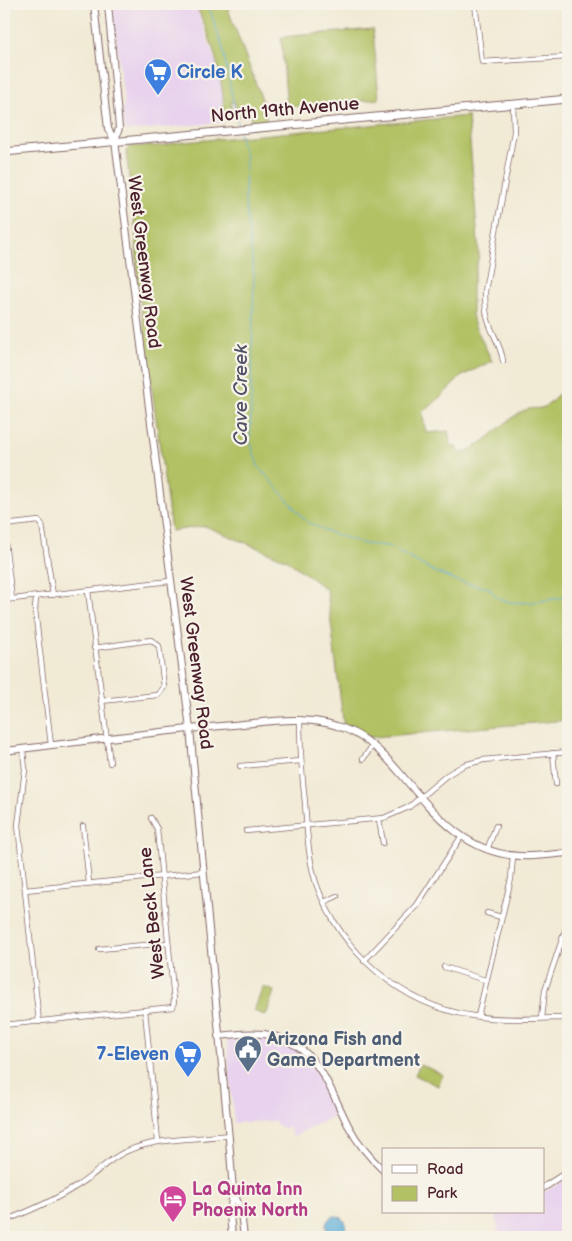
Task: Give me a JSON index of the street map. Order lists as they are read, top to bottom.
{
  "streets": {
    "main road": ["North 19th Avenue", "West Greenway Road"],
    "street": ["West Beck Lane"]
  },
  "crossings": [
    ["North 19th Avenue", "West Greenway Road"]
  ],
  "water": ["Cave Creek"],
  "places": {
    "supermarket": ["Circle K", "7-Eleven"],
    "public building": ["Arizona Fish and Game Department"],
    "hotel": ["La Quinta Inn Phoenix North"]
  },
  "legend": ["Road", "Park"]
}
